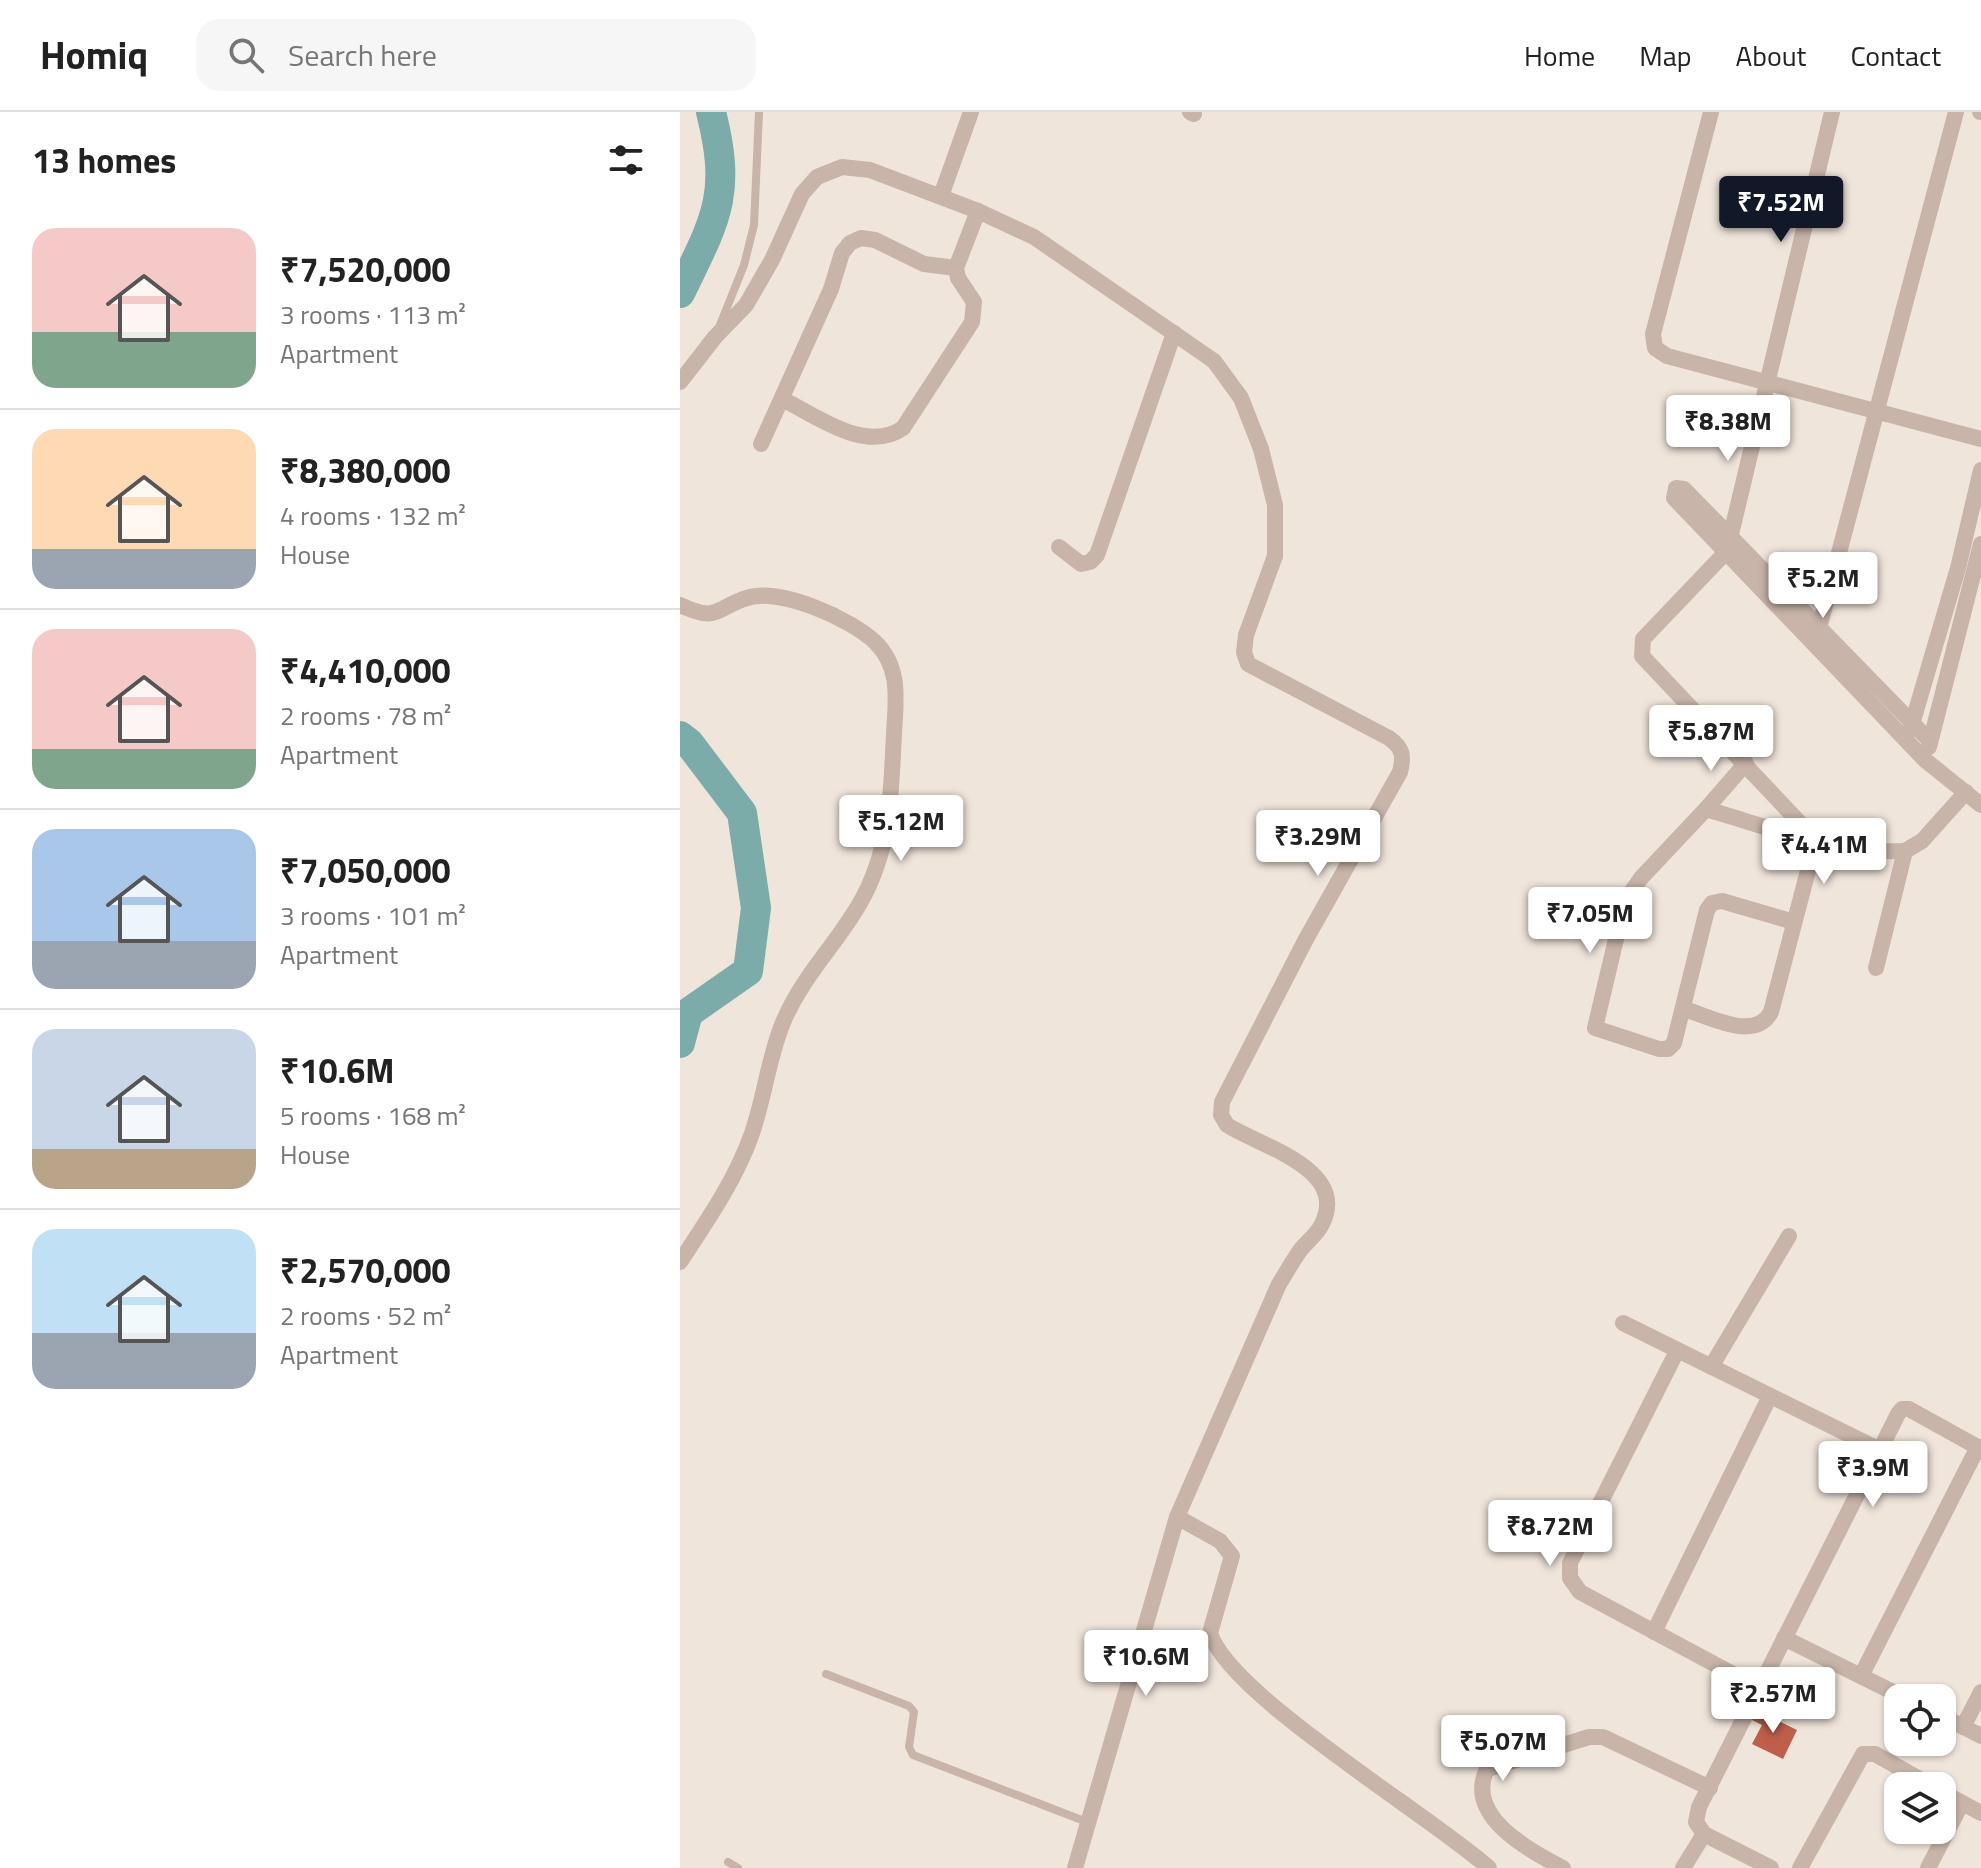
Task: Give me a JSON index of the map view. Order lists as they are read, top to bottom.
{
  "page": {
    "header": "Homiq",
    "search": "Search here",
    "nav": [
      "Home",
      "Map",
      "About",
      "Contact"
    ],
    "heading": "13 homes",
    "price": [
      "₹7.52M",
      "₹8.38M",
      "₹5.2M",
      "₹5.87M",
      "₹5.12M",
      "₹3.29M",
      "₹4.41M",
      "₹7.05M",
      "₹3.9M",
      "₹8.72M",
      "₹10.6M",
      "₹2.57M",
      "₹5.07M"
    ],
    "list": [
      {
        "name": "₹7,520,000",
        "note": "3 rooms · 113 m² · Apartment"
      },
      {
        "name": "₹8,380,000",
        "note": "4 rooms · 132 m² · House"
      },
      {
        "name": "₹4,410,000",
        "note": "2 rooms · 78 m² · Apartment"
      },
      {
        "name": "₹7,050,000",
        "note": "3 rooms · 101 m² · Apartment"
      },
      {
        "name": "₹10.6M",
        "note": "5 rooms · 168 m² · House"
      },
      {
        "name": "₹2,570,000",
        "note": "2 rooms · 52 m² · Apartment"
      }
    ]
  }
}
